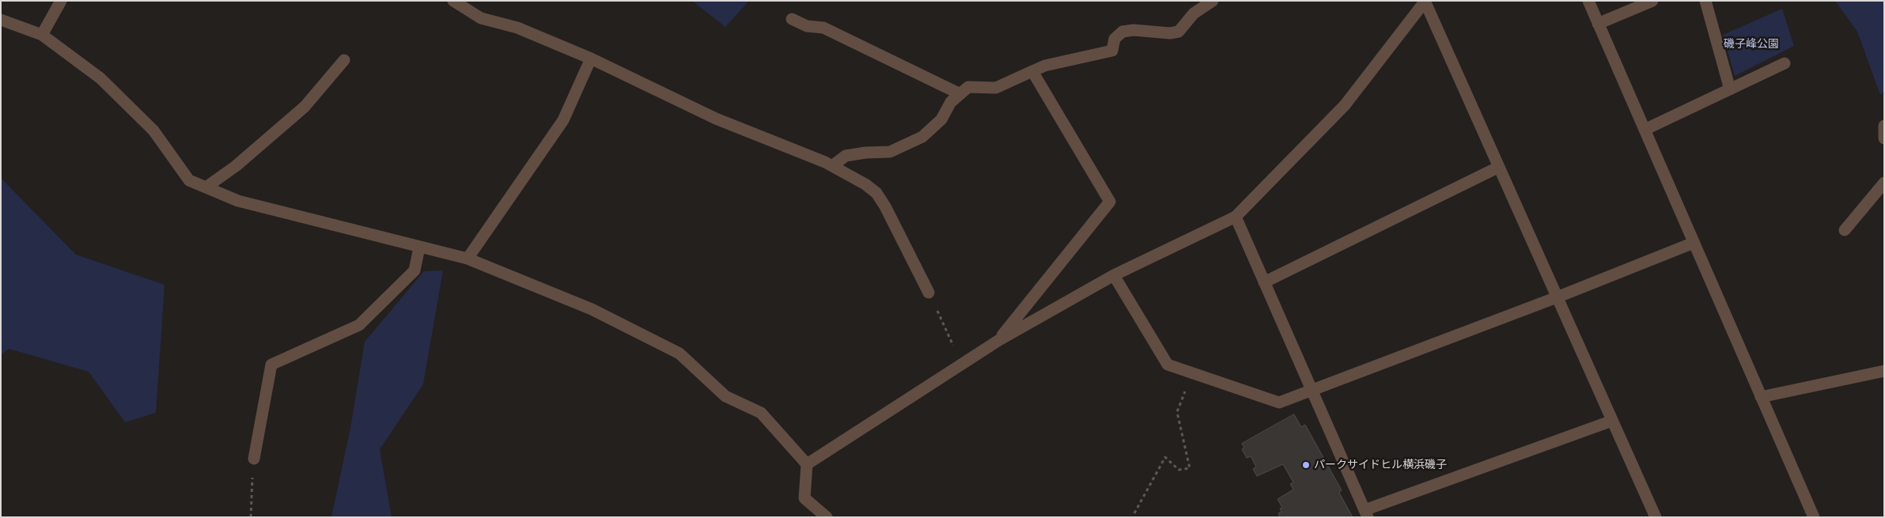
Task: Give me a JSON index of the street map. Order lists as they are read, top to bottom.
{
  "parks": ["磯子峰公園"],
  "places": ["パークサイドヒル横浜磯子"]
}
